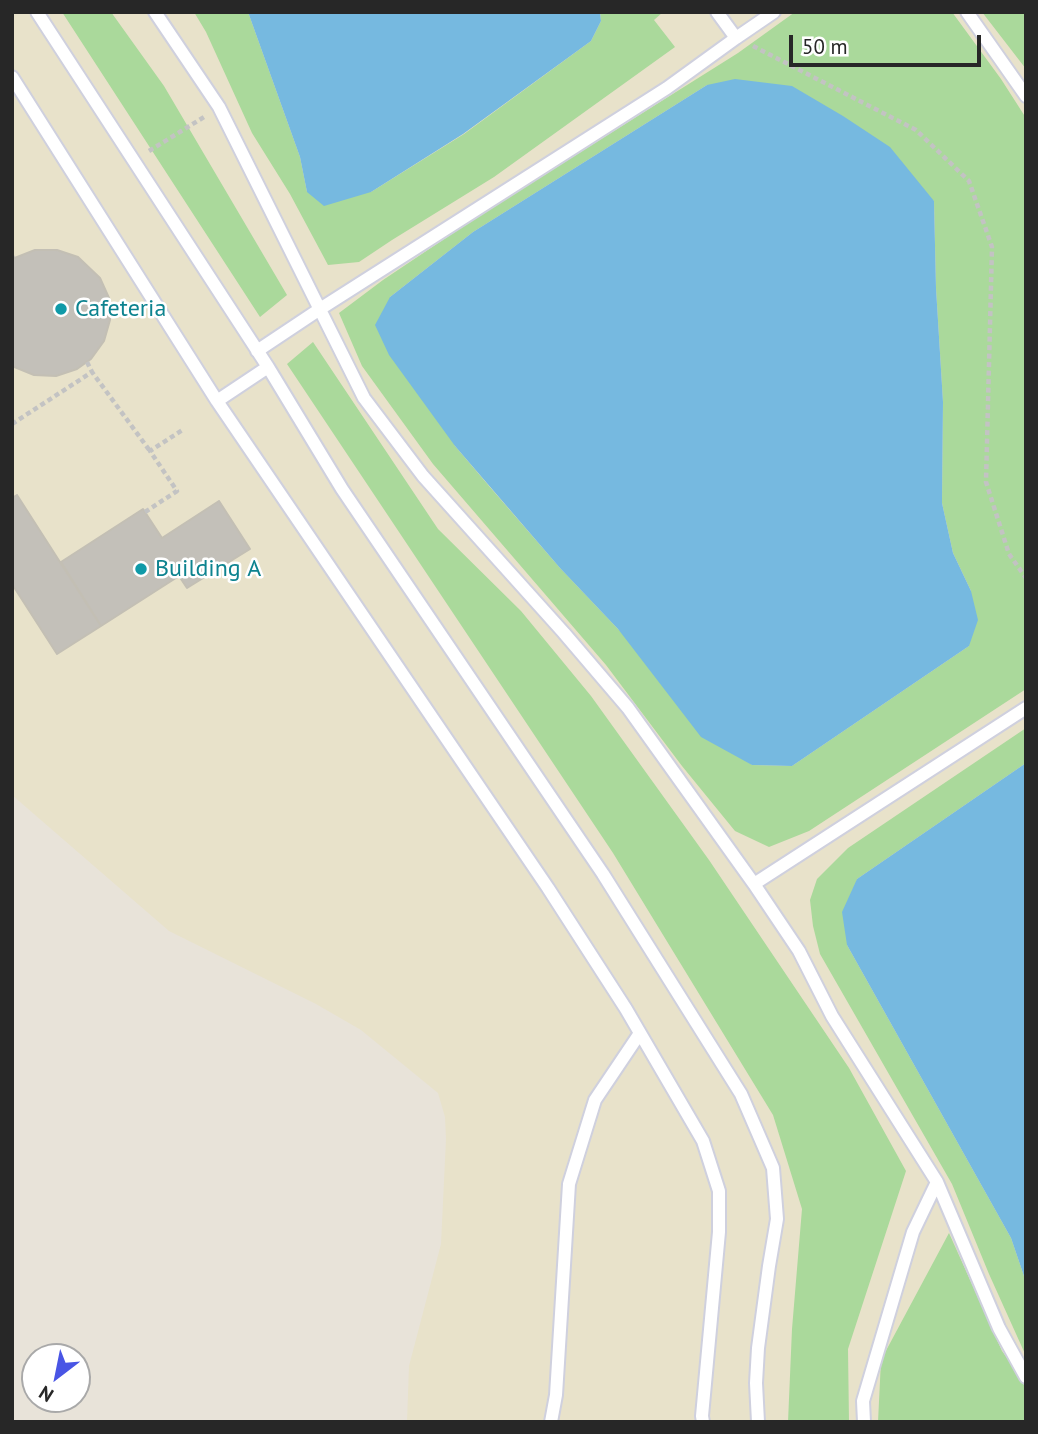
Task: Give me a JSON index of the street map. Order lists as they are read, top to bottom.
{
  "places": ["Cafeteria", "Building A"],
  "scale_bar": "50 m",
  "north": "bottom left"
}
